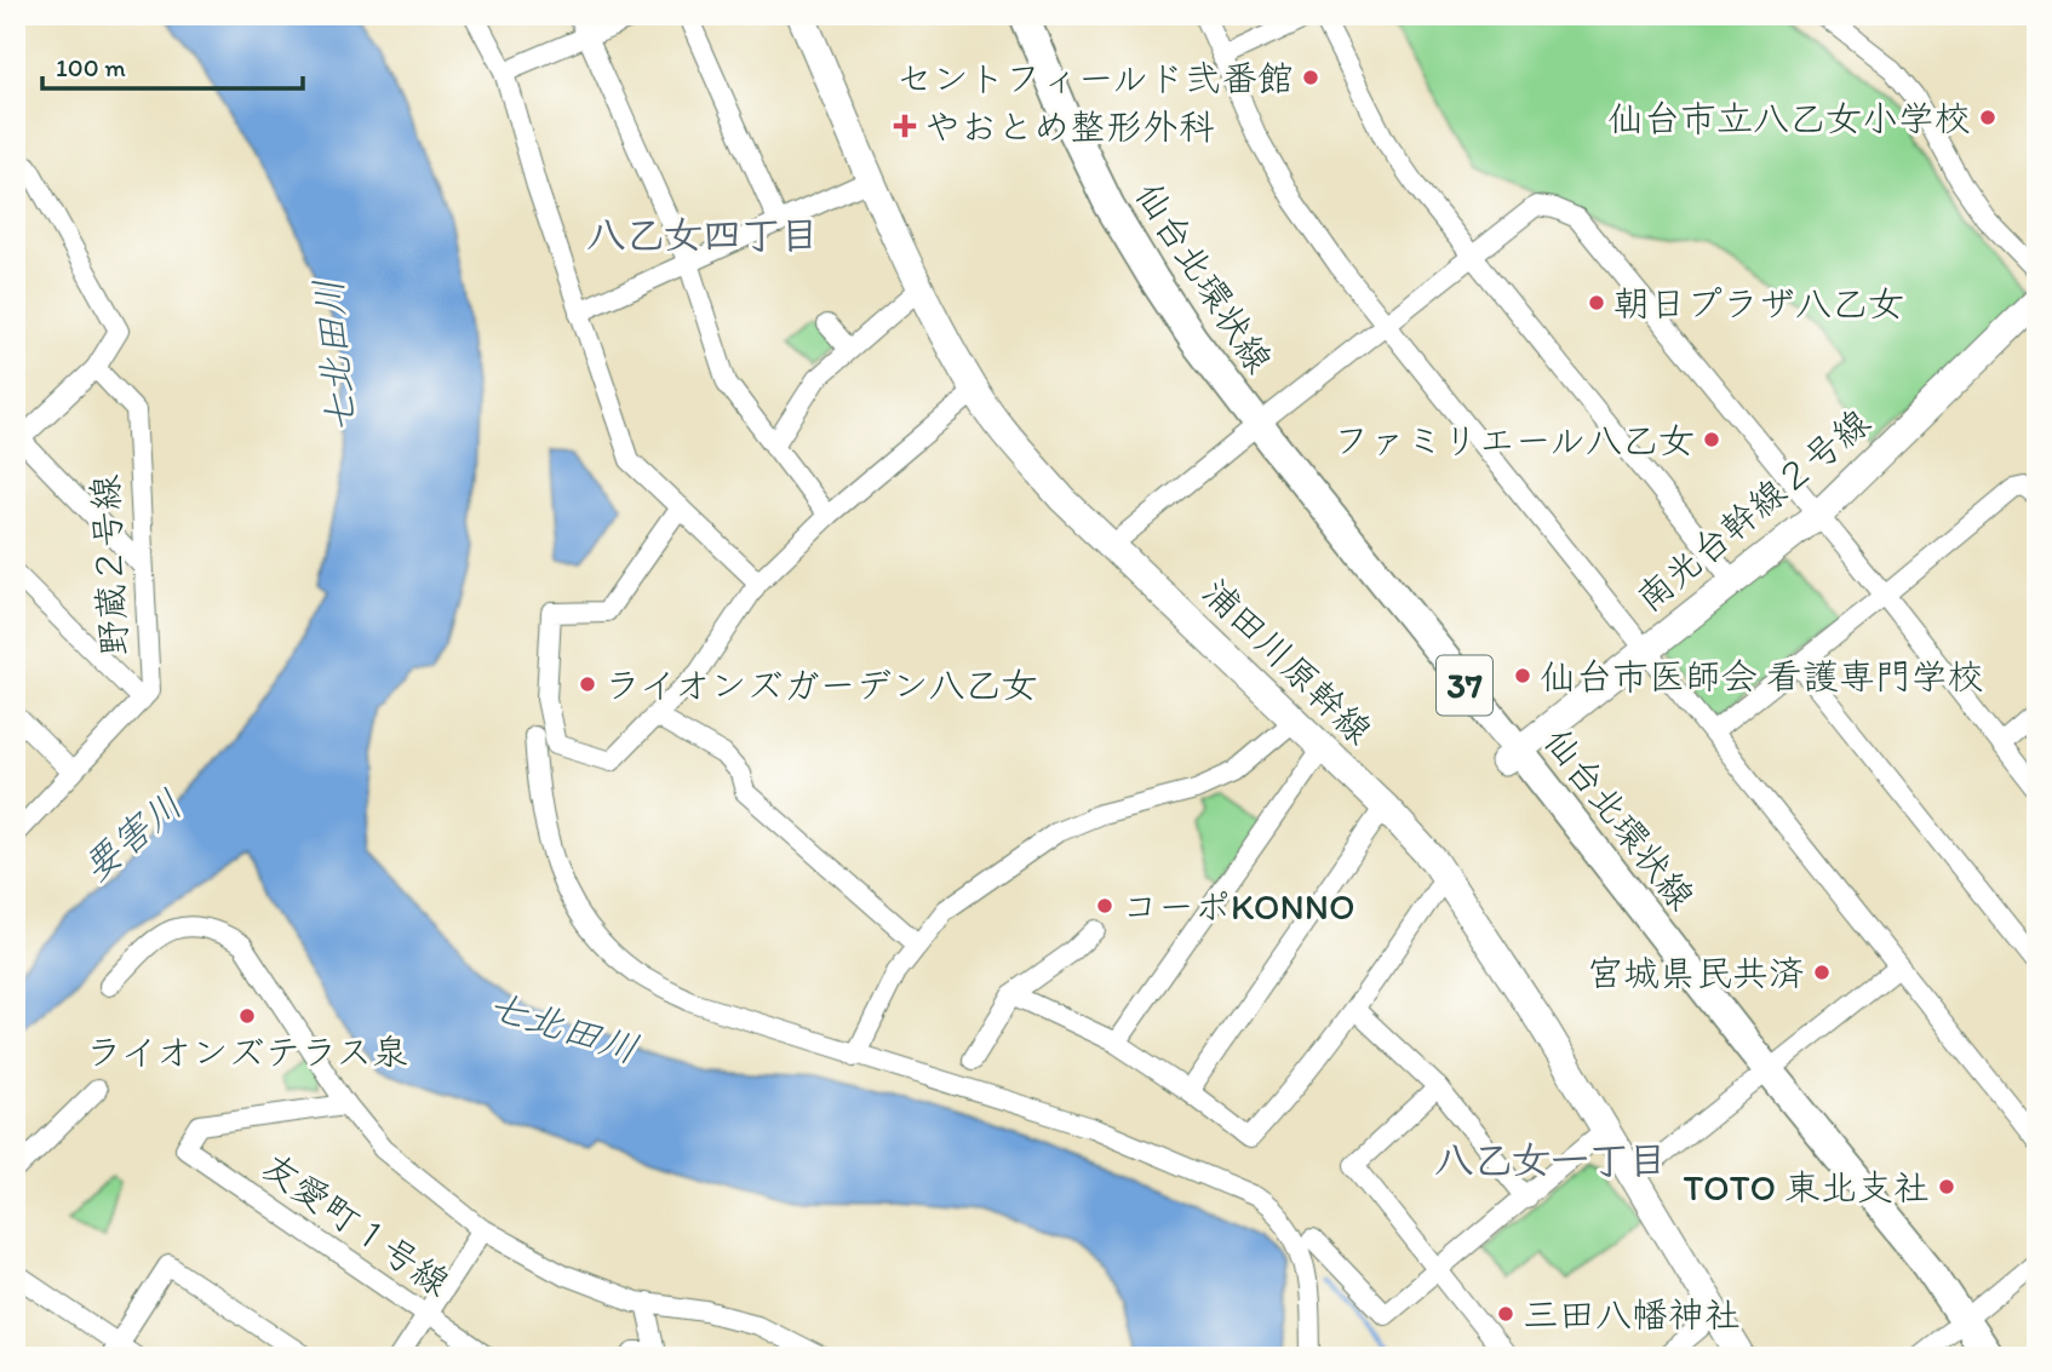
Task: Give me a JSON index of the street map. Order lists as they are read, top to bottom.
{
  "streets": {
    "main road": ["仙台北環状線", "37"],
    "street": [
      "南光台幹線２号線",
      "野蔵２号線",
      "浦田川原幹線",
      "友愛町１号線"
    ]
  },
  "crossings": [
    ["仙台北環状線", "南光台幹線２号線"]
  ],
  "districts": ["八乙女四丁目", "八乙女一丁目"],
  "water": ["七北田川", "要害川"],
  "places": {
    "other": [
      "セントフィールド弐番館",
      "仙台市立八乙女小学校",
      "朝日プラザ八乙女",
      "ファミリエール八乙女",
      "仙台市医師会 看護専門学校",
      "ライオンズガーデン八乙女",
      "コーポKONNO",
      "宮城県民共済",
      "ライオンズテラス泉",
      "TOTO 東北支社",
      "三田八幡神社"
    ],
    "health": ["やおとめ整形外科"]
  },
  "scale_bar": "100 m"
}
